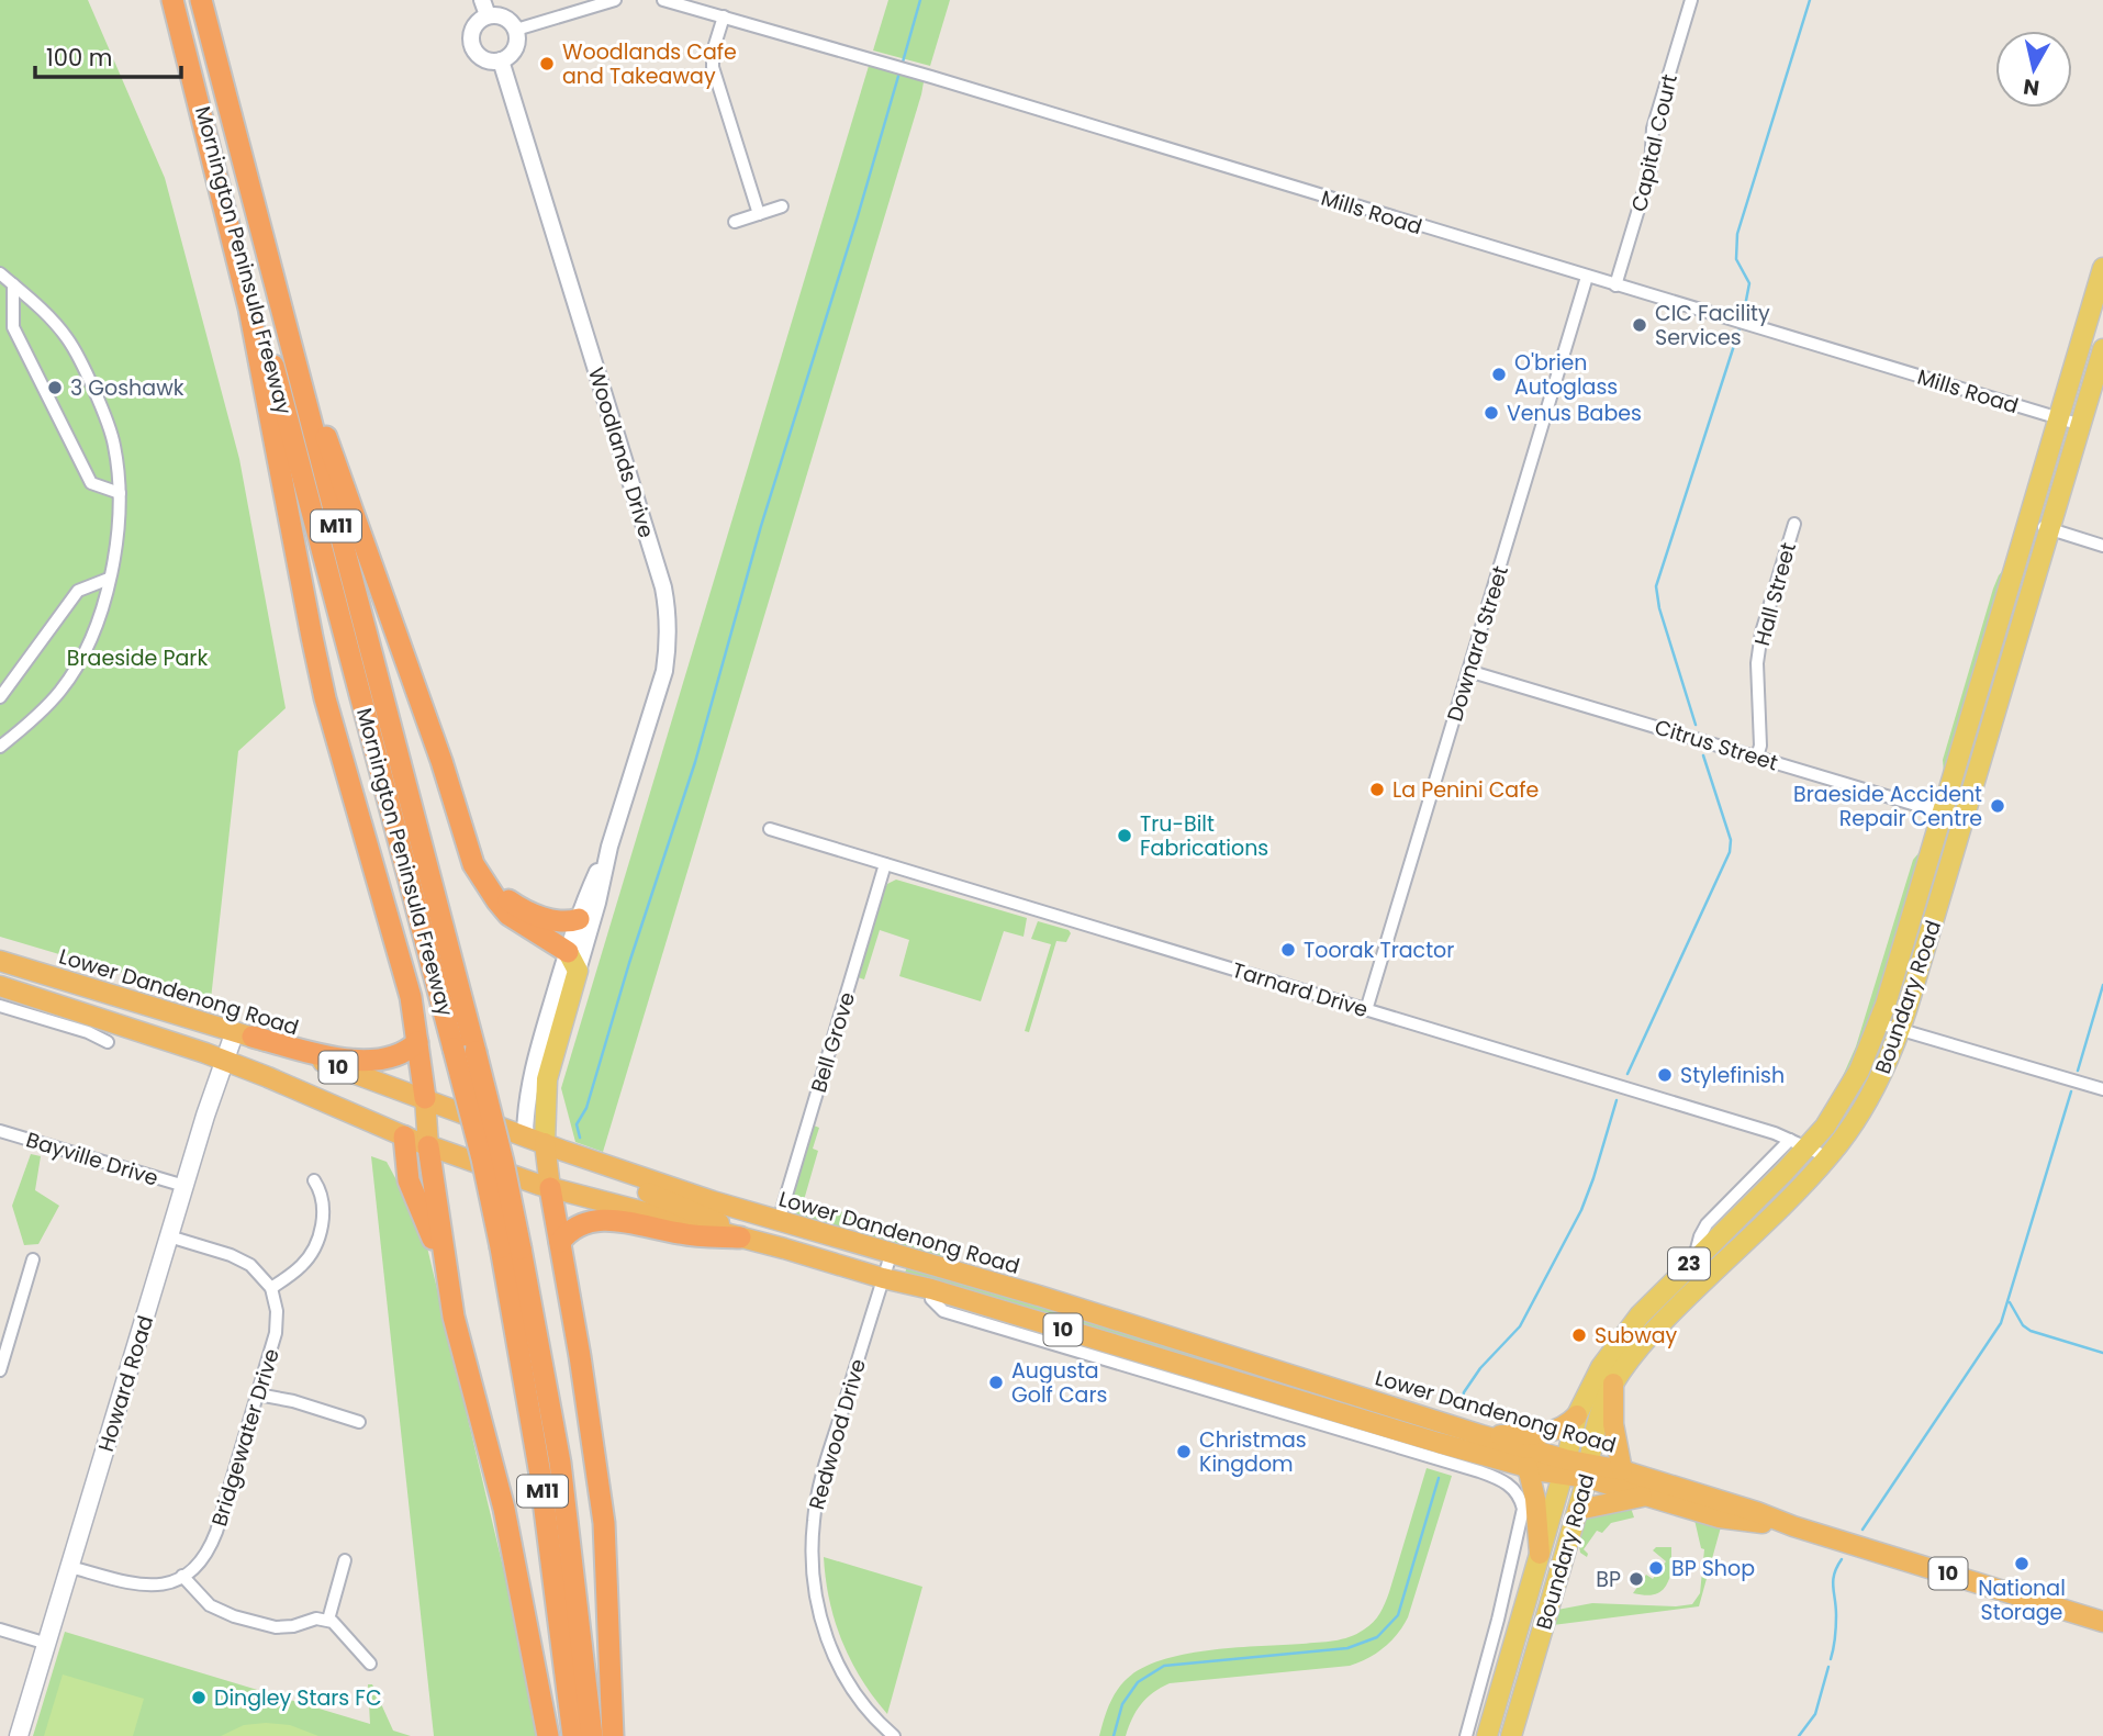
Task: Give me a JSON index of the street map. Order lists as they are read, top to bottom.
{
  "streets": {
    "highway": [
      "Mornington Peninsula Freeway",
      "M11",
      "Lower Dandenong Road",
      "10"
    ],
    "main road": [
      "Woodlands Drive",
      "Boundary Road",
      "23",
      "Howard Road"
    ],
    "street": [
      "Capital Court",
      "Mills Road",
      "Hall Street",
      "Downard Street",
      "Citrus Street",
      "Tarnard Drive",
      "Bell Grove",
      "Bayville Drive",
      "Redwood Drive",
      "Bridgewater Drive"
    ]
  },
  "crossings": [
    ["Capital Court", "Mills Road"],
    ["Mills Road", "Downard Street"],
    ["Mills Road", "Boundary Road"],
    ["Woodlands Drive", "Lower Dandenong Road"],
    ["Hall Street", "Citrus Street"],
    ["Downard Street", "Citrus Street"],
    ["Downard Street", "Tarnard Drive"],
    ["Citrus Street", "Boundary Road"],
    ["Tarnard Drive", "Boundary Road"],
    ["Tarnard Drive", "Bell Grove"],
    ["Lower Dandenong Road", "Boundary Road"],
    ["Lower Dandenong Road", "Bell Grove"],
    ["Lower Dandenong Road", "Howard Road"],
    ["Lower Dandenong Road", "Redwood Drive"],
    ["Bayville Drive", "Howard Road"]
  ],
  "parks": ["Braeside Park"],
  "places": [
    "Woodlands Cafe and Takeaway",
    "CIC Facility Services",
    "O'brien Autoglass",
    "3 Goshawk",
    "Venus Babes",
    "La Penini Cafe",
    "Braeside Accident Repair Centre",
    "Tru-Bilt Fabrications",
    "Toorak Tractor",
    "Stylefinish",
    "Subway",
    "Augusta Golf Cars",
    "Christmas Kingdom",
    "National Storage",
    "BP Shop",
    "BP",
    "Dingley Stars FC"
  ],
  "scale_bar": "100 m",
  "north": "bottom"
}
